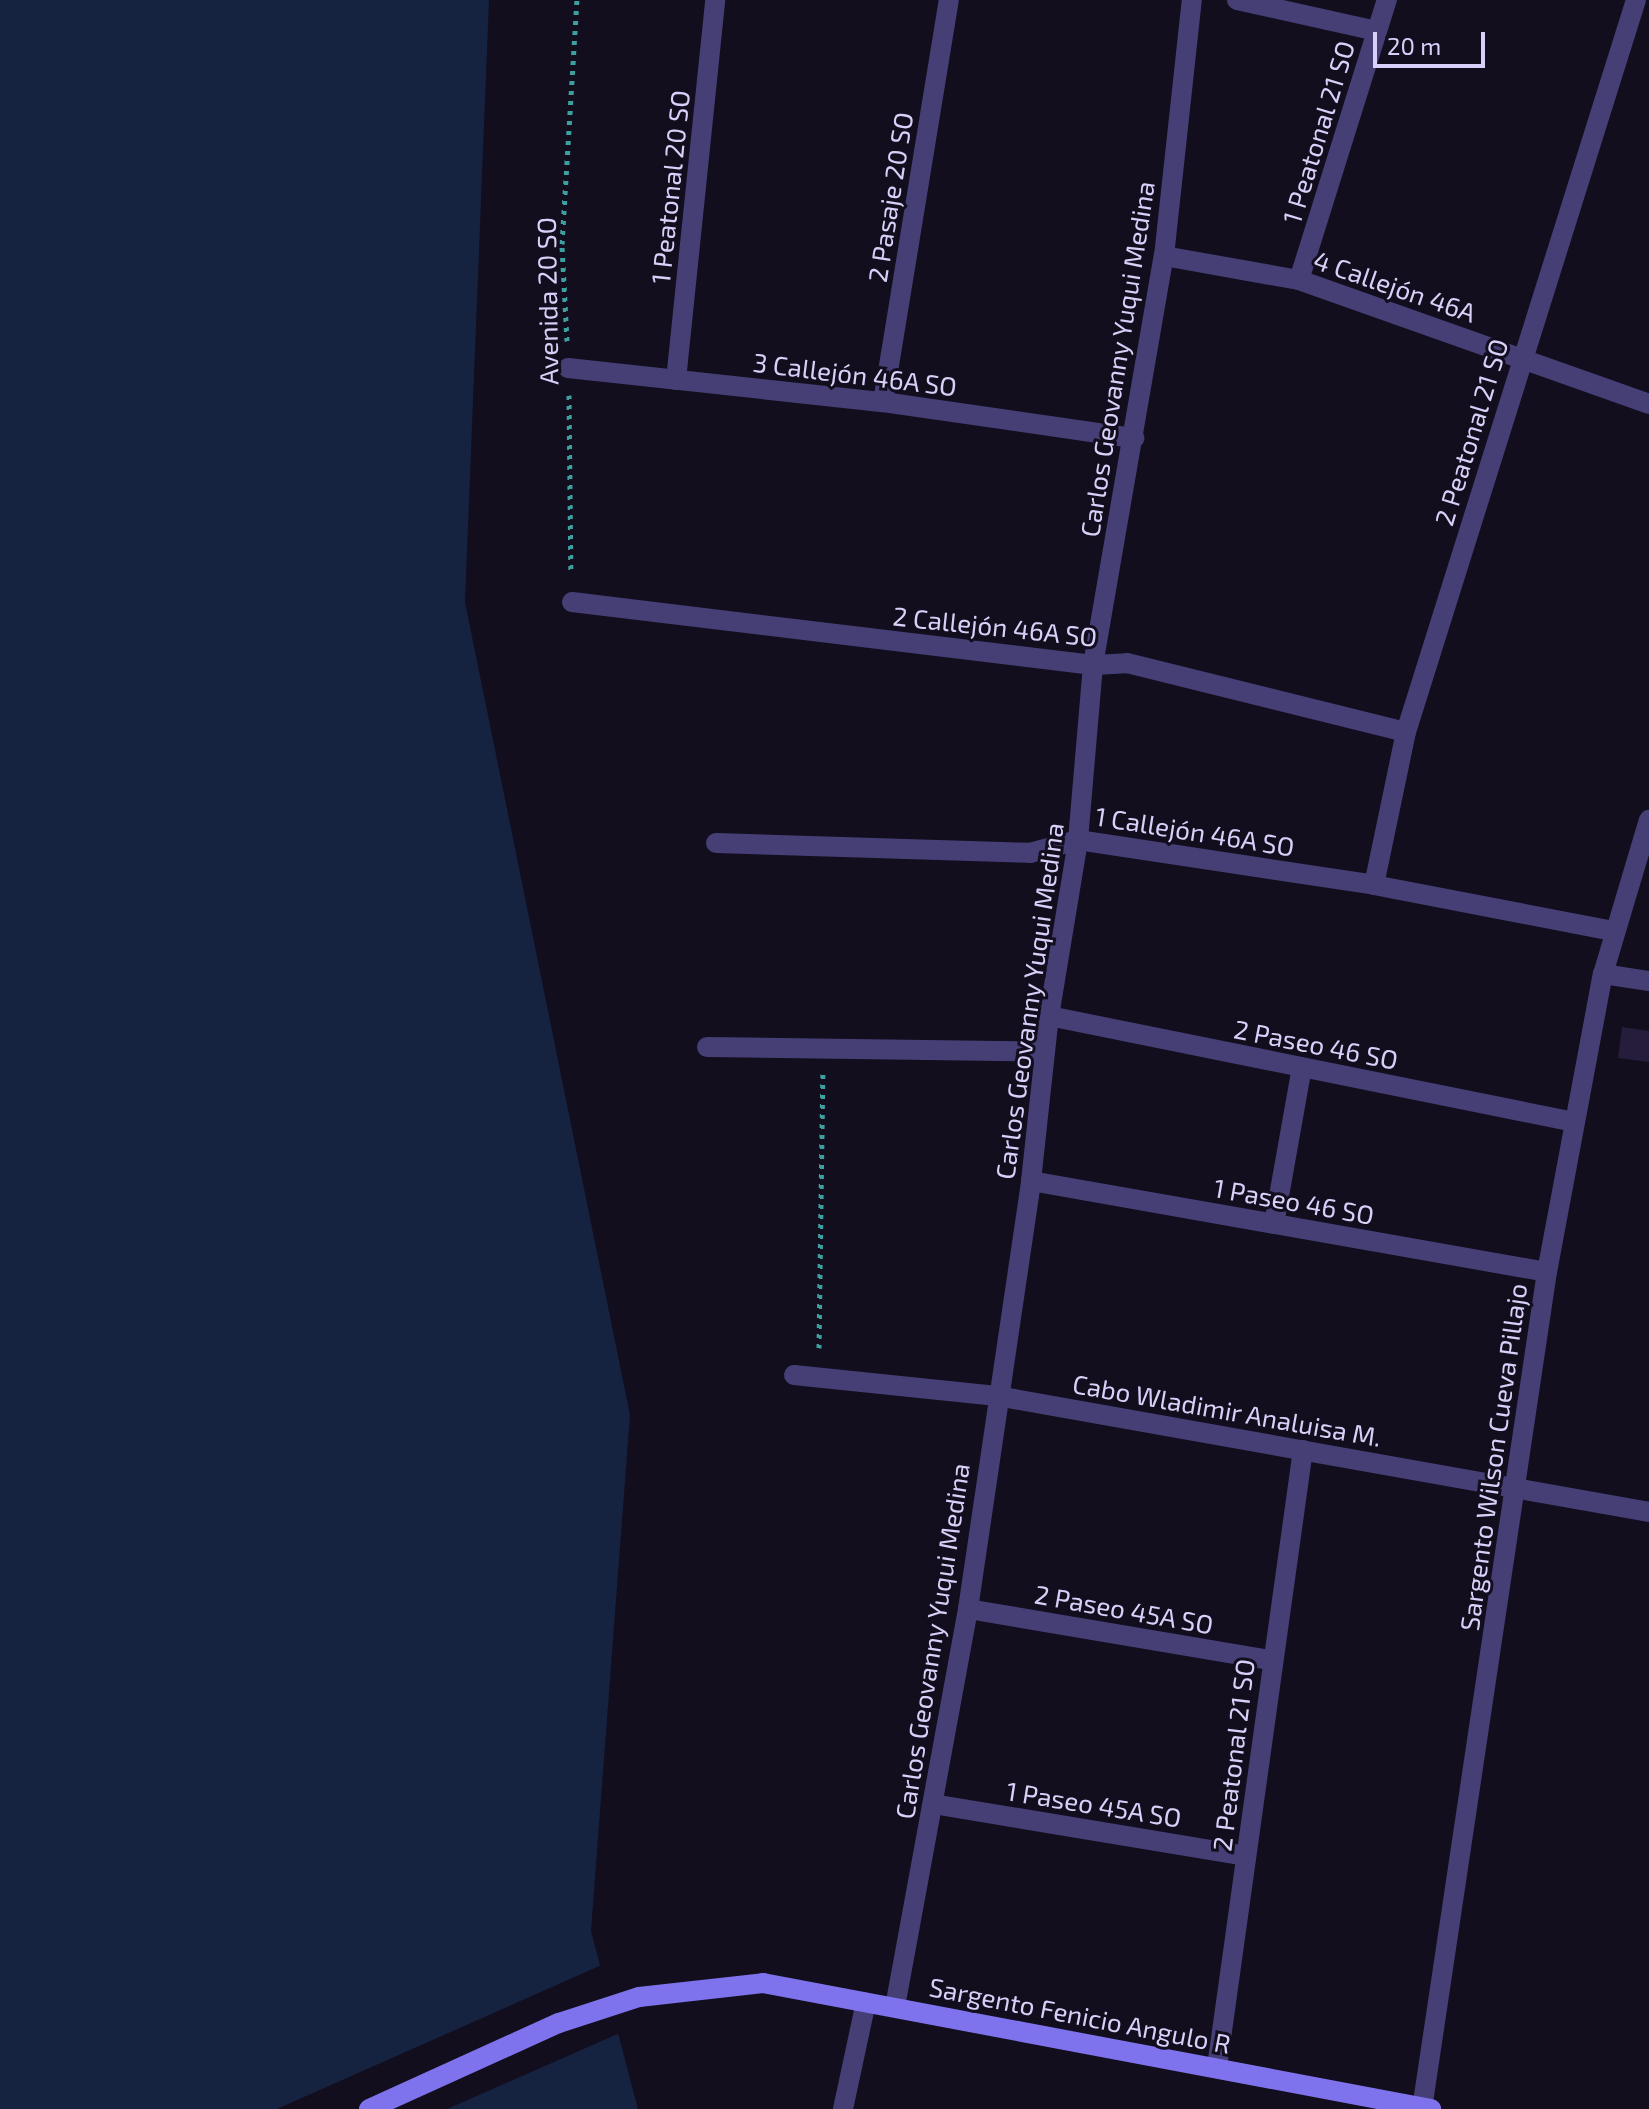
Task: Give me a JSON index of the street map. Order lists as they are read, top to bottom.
{
  "streets": {
    "street": [
      "1 Peatonal 21 SO",
      "1 Peatonal 20 SO",
      "2 Pasaje 20 SO",
      "4 Callejón 46A",
      "Carlos Geovanny Yuqui Medina",
      "3 Callejón 46A SO",
      "2 Peatonal 21 SO",
      "2 Callejón 46A SO",
      "1 Callejón 46A SO",
      "2 Paseo 46 SO",
      "1 Paseo 46 SO",
      "Cabo Wladimir Analuisa M.",
      "Sargento Wilson Cueva Pillajo",
      "2 Paseo 45A SO",
      "1 Paseo 45A SO",
      "Sargento Fenicio Angulo R"
    ],
    "path": ["Avenida 20 SO"]
  },
  "crossings": [
    ["1 Peatonal 21 SO", "4 Callejón 46A"],
    ["1 Peatonal 20 SO", "3 Callejón 46A SO"],
    ["2 Pasaje 20 SO", "3 Callejón 46A SO"],
    ["4 Callejón 46A", "Carlos Geovanny Yuqui Medina"],
    ["4 Callejón 46A", "2 Peatonal 21 SO"],
    ["Avenida 20 SO", "3 Callejón 46A SO"],
    ["Avenida 20 SO", "2 Callejón 46A SO"],
    ["Carlos Geovanny Yuqui Medina", "3 Callejón 46A SO"],
    ["Carlos Geovanny Yuqui Medina", "2 Callejón 46A SO"],
    ["Carlos Geovanny Yuqui Medina", "1 Callejón 46A SO"],
    ["Carlos Geovanny Yuqui Medina", "2 Paseo 46 SO"],
    ["Carlos Geovanny Yuqui Medina", "1 Paseo 46 SO"],
    ["Carlos Geovanny Yuqui Medina", "Cabo Wladimir Analuisa M."],
    ["Carlos Geovanny Yuqui Medina", "2 Paseo 45A SO"],
    ["Carlos Geovanny Yuqui Medina", "1 Paseo 45A SO"],
    ["Carlos Geovanny Yuqui Medina", "Sargento Fenicio Angulo R"],
    ["2 Peatonal 21 SO", "2 Callejón 46A SO"],
    ["2 Peatonal 21 SO", "1 Callejón 46A SO"],
    ["2 Peatonal 21 SO", "Cabo Wladimir Analuisa M."],
    ["2 Peatonal 21 SO", "2 Paseo 45A SO"],
    ["2 Peatonal 21 SO", "1 Paseo 45A SO"],
    ["2 Peatonal 21 SO", "Sargento Fenicio Angulo R"],
    ["1 Callejón 46A SO", "Sargento Wilson Cueva Pillajo"],
    ["2 Paseo 46 SO", "Sargento Wilson Cueva Pillajo"],
    ["1 Paseo 46 SO", "Sargento Wilson Cueva Pillajo"],
    ["Cabo Wladimir Analuisa M.", "Sargento Wilson Cueva Pillajo"],
    ["Sargento Wilson Cueva Pillajo", "Sargento Fenicio Angulo R"]
  ],
  "scale_bar": "20 m"
}
